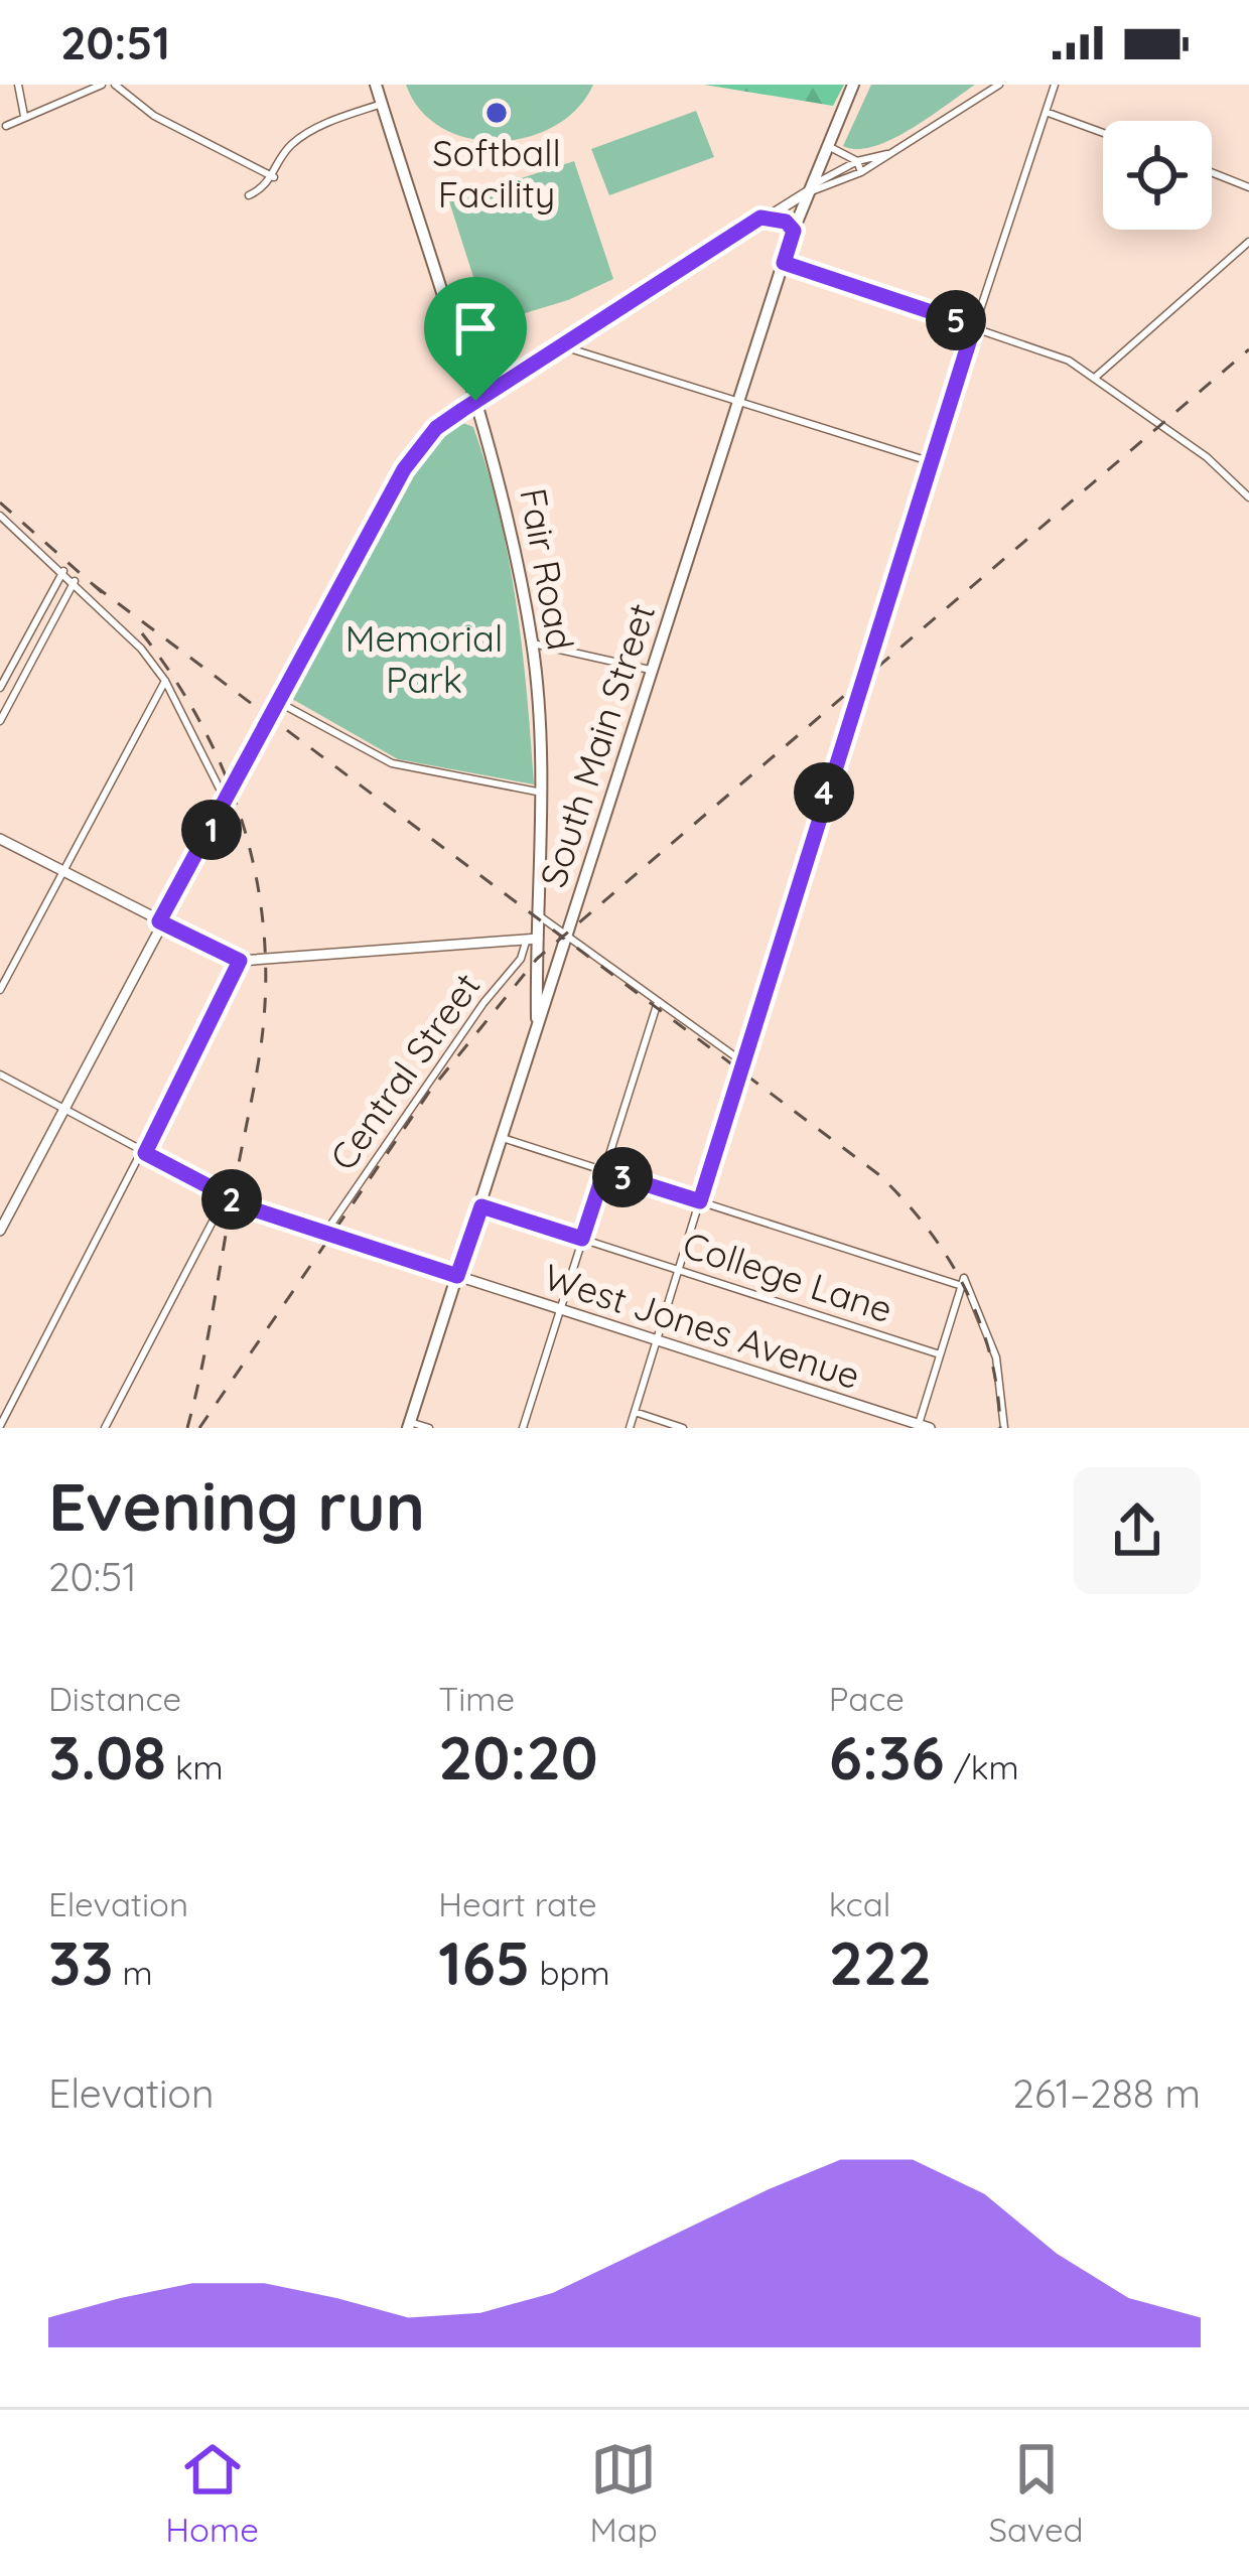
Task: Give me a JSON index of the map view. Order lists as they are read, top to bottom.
{
  "streets": {
    "main road": ["Fair Road", "South Main Street"],
    "street": ["Central Street", "College Lane", "West Jones Avenue"]
  },
  "crossings": [
    ["Fair Road", "South Main Street"],
    ["Fair Road", "Central Street"],
    ["South Main Street", "College Lane"],
    ["South Main Street", "West Jones Avenue"]
  ],
  "parks": ["Memorial Park"],
  "places": ["Softball Facility"],
  "page": {
    "status": "20:51",
    "pins": [
      "5",
      "4",
      "1",
      "3",
      "2"
    ],
    "heading": ["Evening run", "20:51"],
    "stats": [
      ["Distance", "3.08 km"],
      ["Time", "20:20"],
      ["Pace", "6:36 /km"],
      ["Elevation", "33 m"],
      ["Heart rate", "165 bpm"],
      ["kcal", "222"]
    ],
    "chart": ["Elevation", "261–288 m"],
    "tabs": ["Home", "Map", "Saved"]
  }
}
